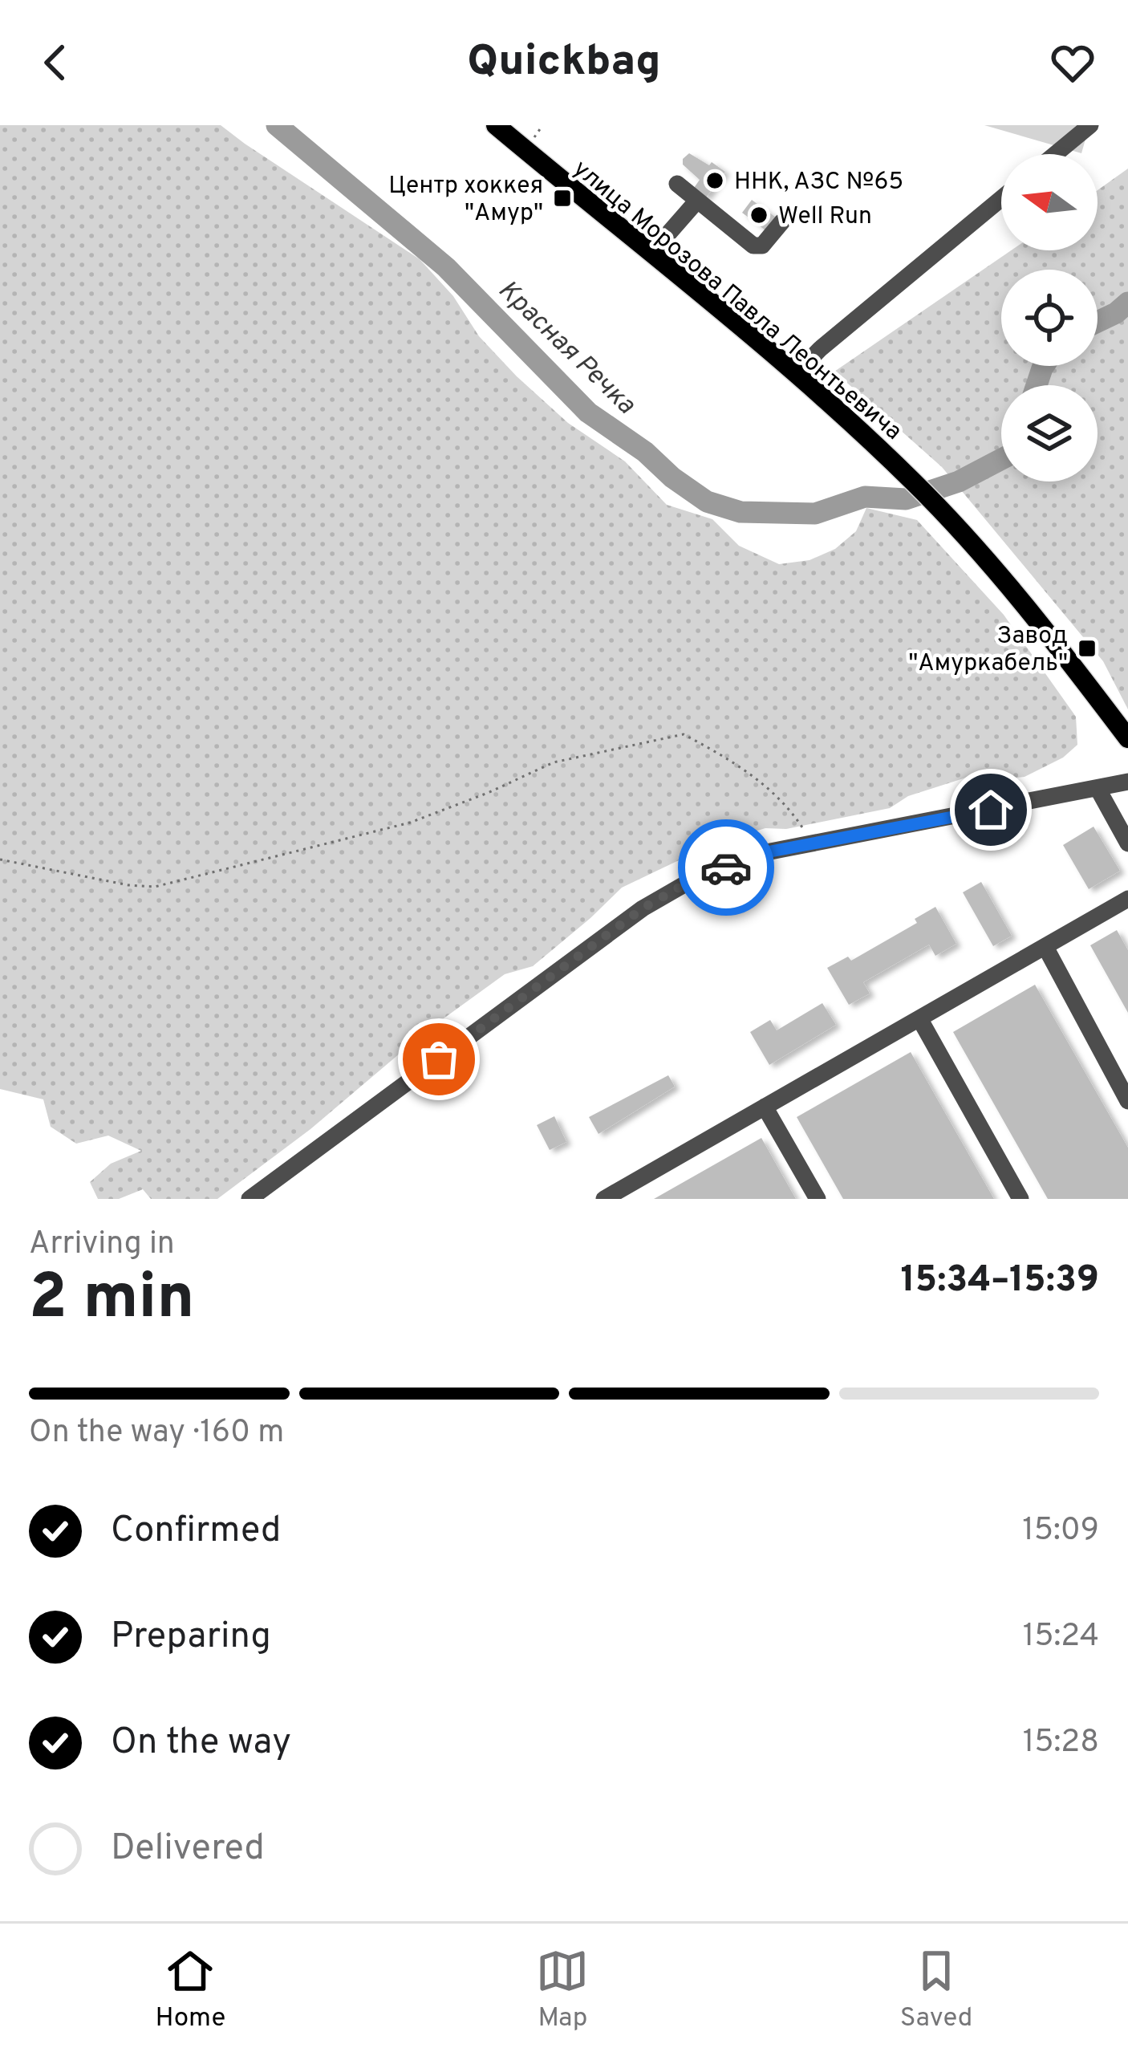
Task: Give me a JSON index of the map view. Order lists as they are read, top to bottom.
{
  "streets": {
    "main road": ["улица Морозова Павла Леонтьевича"]
  },
  "water": ["Красная Речка"],
  "places": {
    "other": ["ННК, АЗС №65", "Well Run"],
    "transit": ["Центр хоккея \"Амур\"", "Завод \"Амуркабель\""]
  },
  "north": "left",
  "page": {
    "header": "Quickbag",
    "heading": ["2 min", "Arriving in", "15:34–15:39"],
    "bar": "On the way · 160 m",
    "list": [
      ["Confirmed", "15:09"],
      ["Preparing", "15:24"],
      ["On the way", "15:28"],
      "Delivered"
    ],
    "tabs": ["Home", "Map", "Saved"]
  }
}
